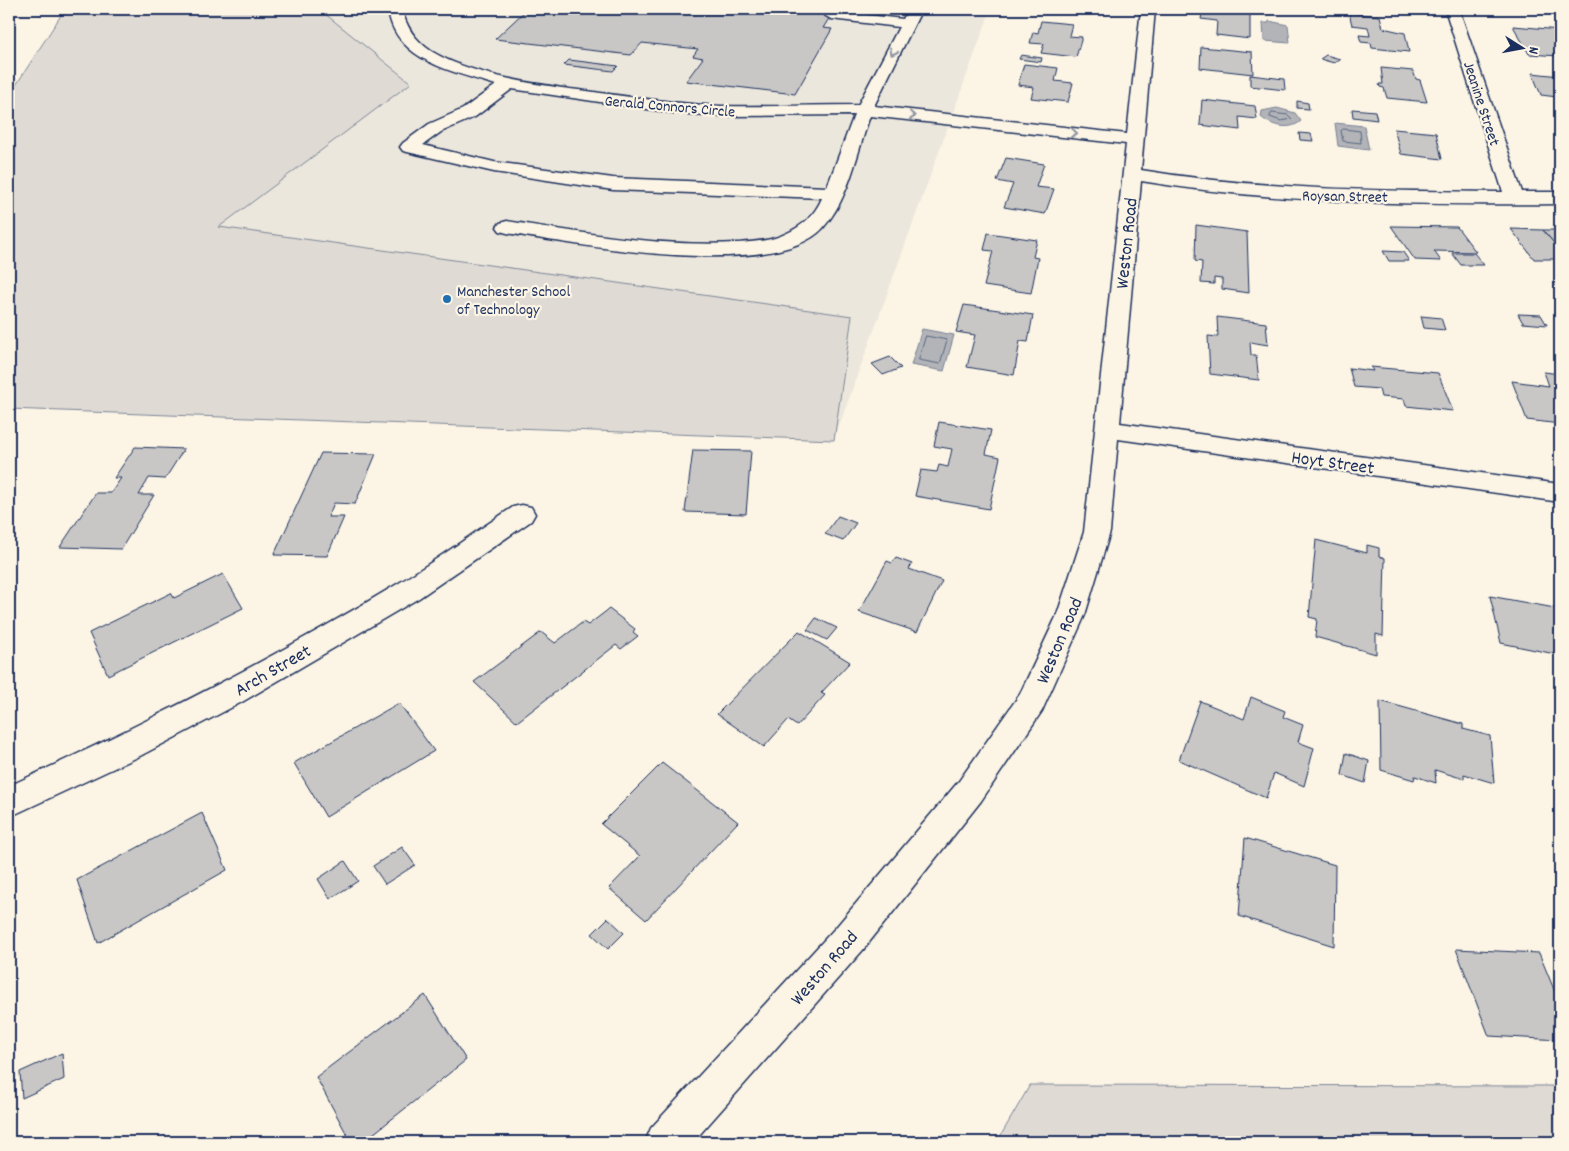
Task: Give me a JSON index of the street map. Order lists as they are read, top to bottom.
{
  "streets": {
    "street": [
      "Jeanine Street",
      "Gerald Connors Circle",
      "Roysan Street",
      "Weston Road",
      "Hoyt Street",
      "Arch Street"
    ]
  },
  "crossings": [
    ["Jeanine Street", "Roysan Street"],
    ["Gerald Connors Circle", "Weston Road"],
    ["Roysan Street", "Weston Road"],
    ["Weston Road", "Hoyt Street"]
  ],
  "one_way": ["Gerald Connors Circle"],
  "places": ["Manchester School of Technology"],
  "north": "right"
}
